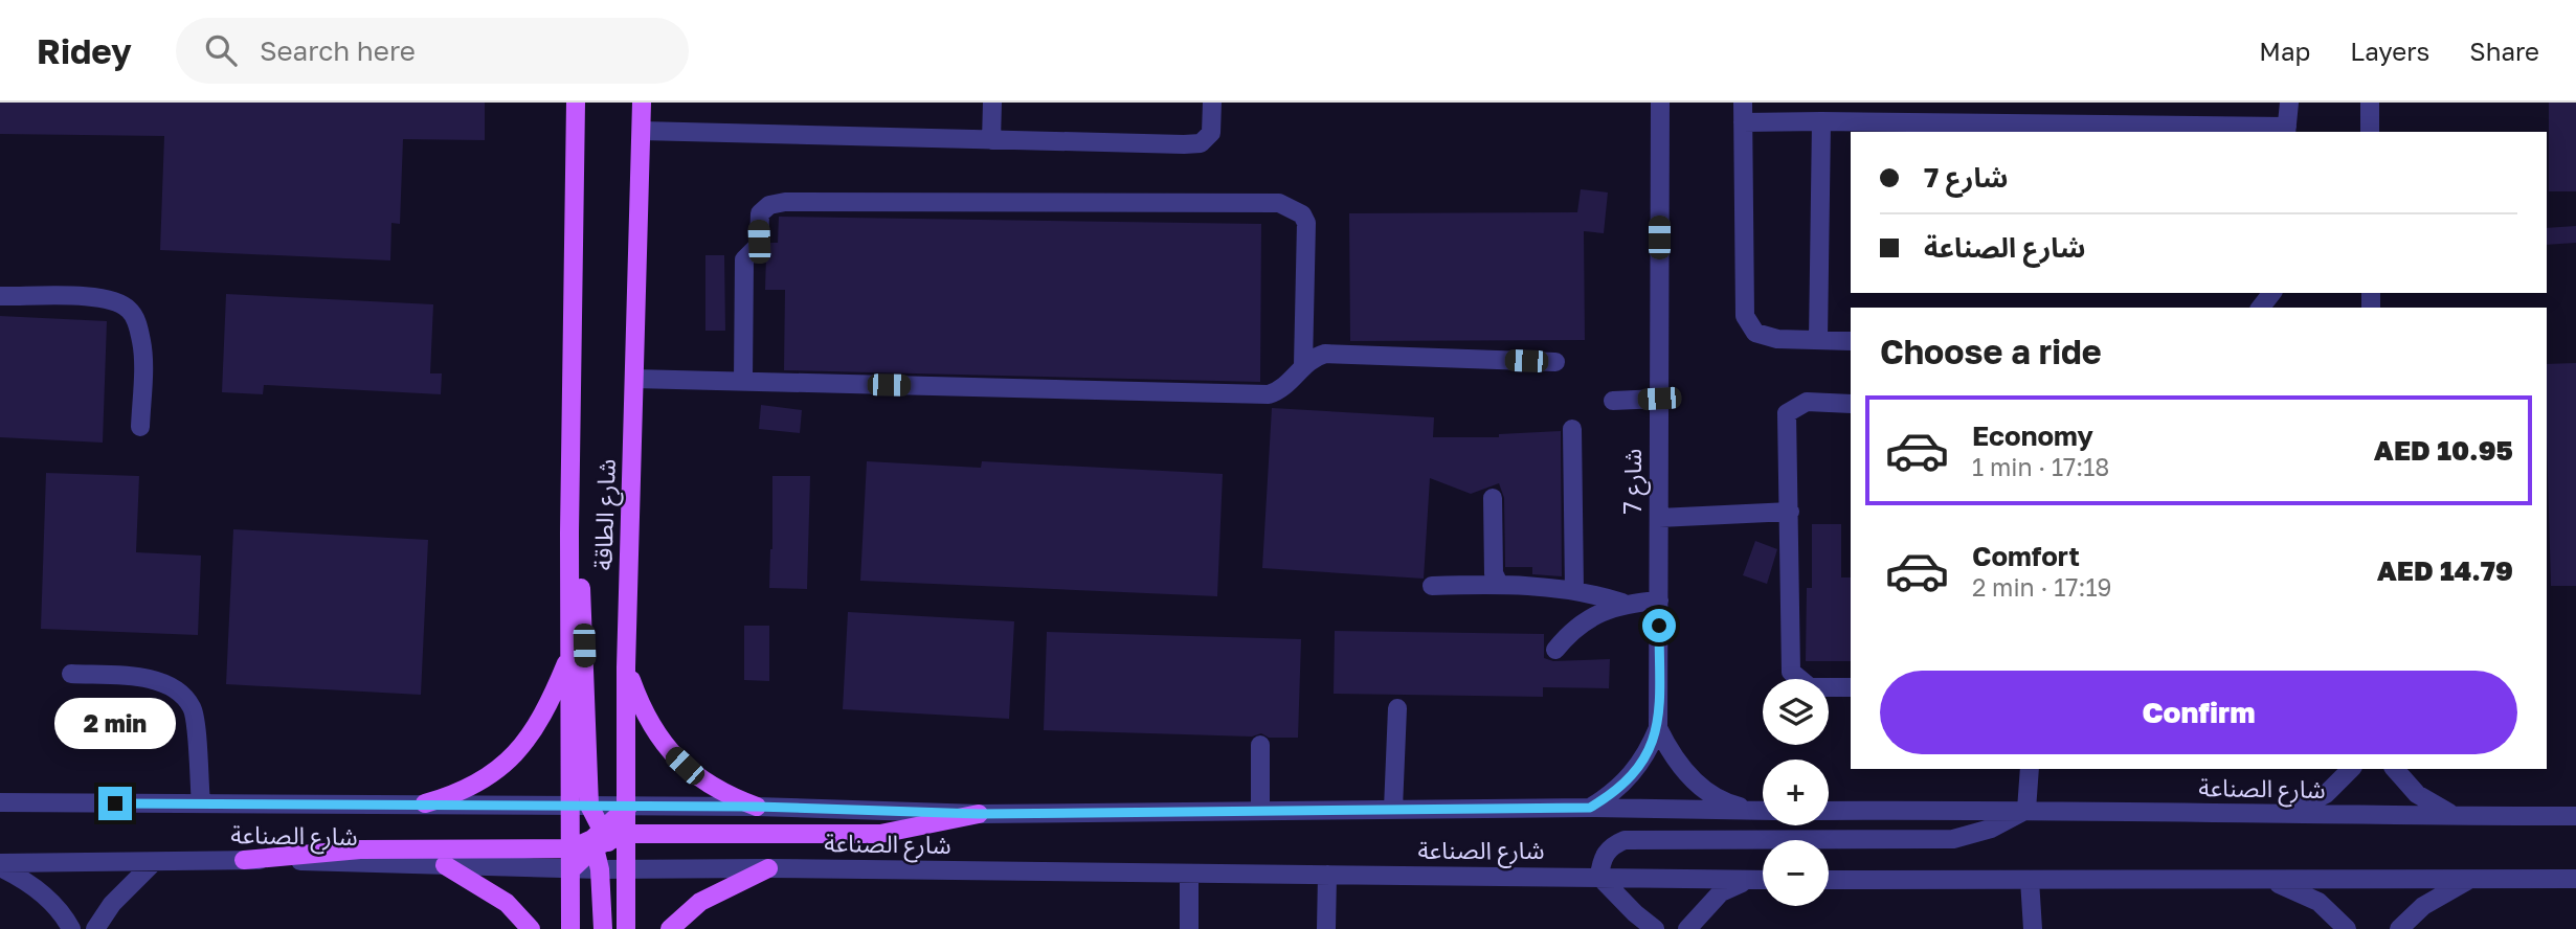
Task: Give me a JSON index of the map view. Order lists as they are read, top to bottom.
{
  "streets": {
    "main road": ["شارع الطاقة"],
    "street": ["شارع 7", "شارع الصناعة"]
  },
  "crossings": [
    ["شارع 7", "شارع الصناعة"],
    ["شارع الطاقة", "شارع الصناعة"]
  ],
  "page": {
    "header": "Ridey",
    "search": "Search here",
    "nav": ["Map", "Layers", "Share"],
    "banner": ["شارع 7", "شارع الصناعة"],
    "heading": "Choose a ride",
    "list": [
      {
        "name": "Economy",
        "note": "1 min · 17:18",
        "value": "AED 10.95"
      },
      {
        "name": "Comfort",
        "note": "2 min · 17:19",
        "value": "AED 14.79"
      }
    ],
    "buttons": "Confirm",
    "map_buttons": ["+", "−"],
    "bubble": "2 min"
  }
}
